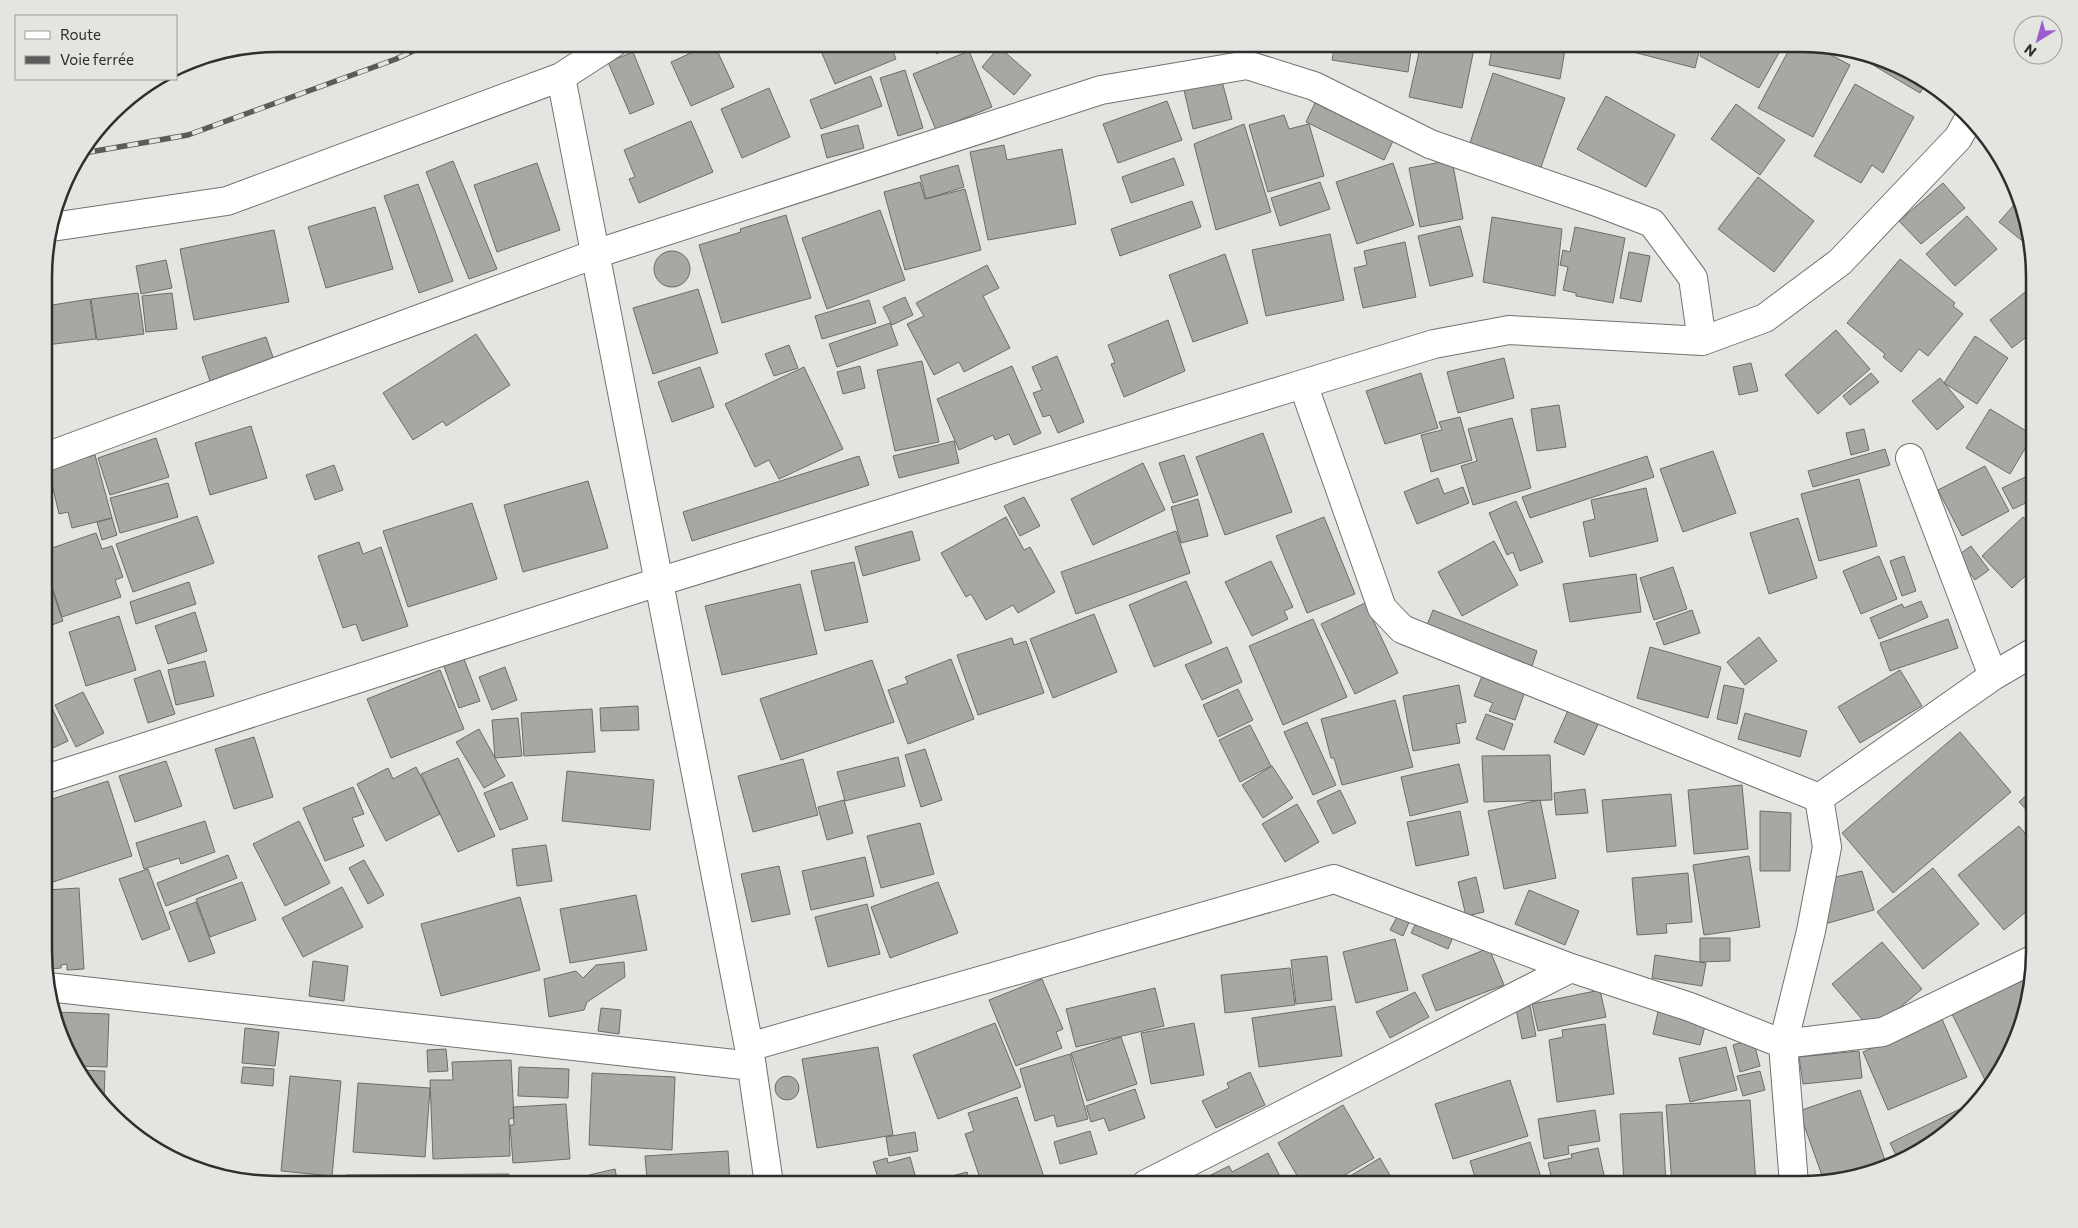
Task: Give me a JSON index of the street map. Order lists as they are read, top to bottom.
{
  "legend": ["Route", "Voie ferrée"],
  "north": "bottom left"
}
